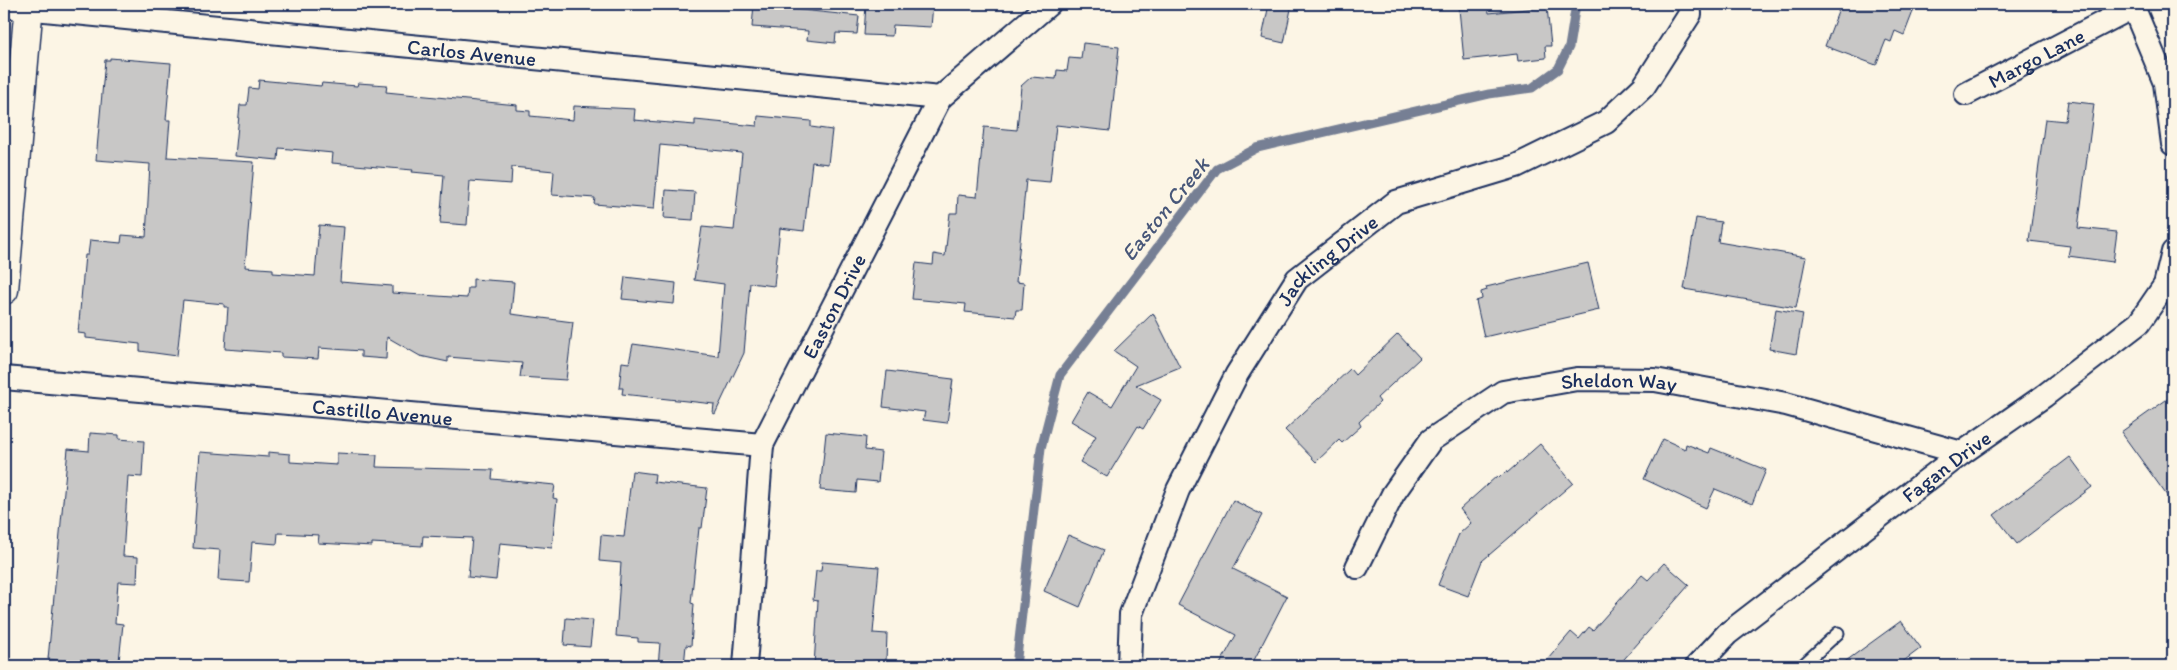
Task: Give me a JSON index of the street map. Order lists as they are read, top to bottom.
{
  "streets": {
    "street": [
      "Carlos Avenue",
      "Margo Lane",
      "Jackling Drive",
      "Easton Drive",
      "Sheldon Way",
      "Castillo Avenue",
      "Fagan Drive"
    ]
  },
  "crossings": [
    ["Carlos Avenue", "Easton Drive"],
    ["Easton Drive", "Castillo Avenue"],
    ["Sheldon Way", "Fagan Drive"]
  ],
  "water": ["Easton Creek"]
}
